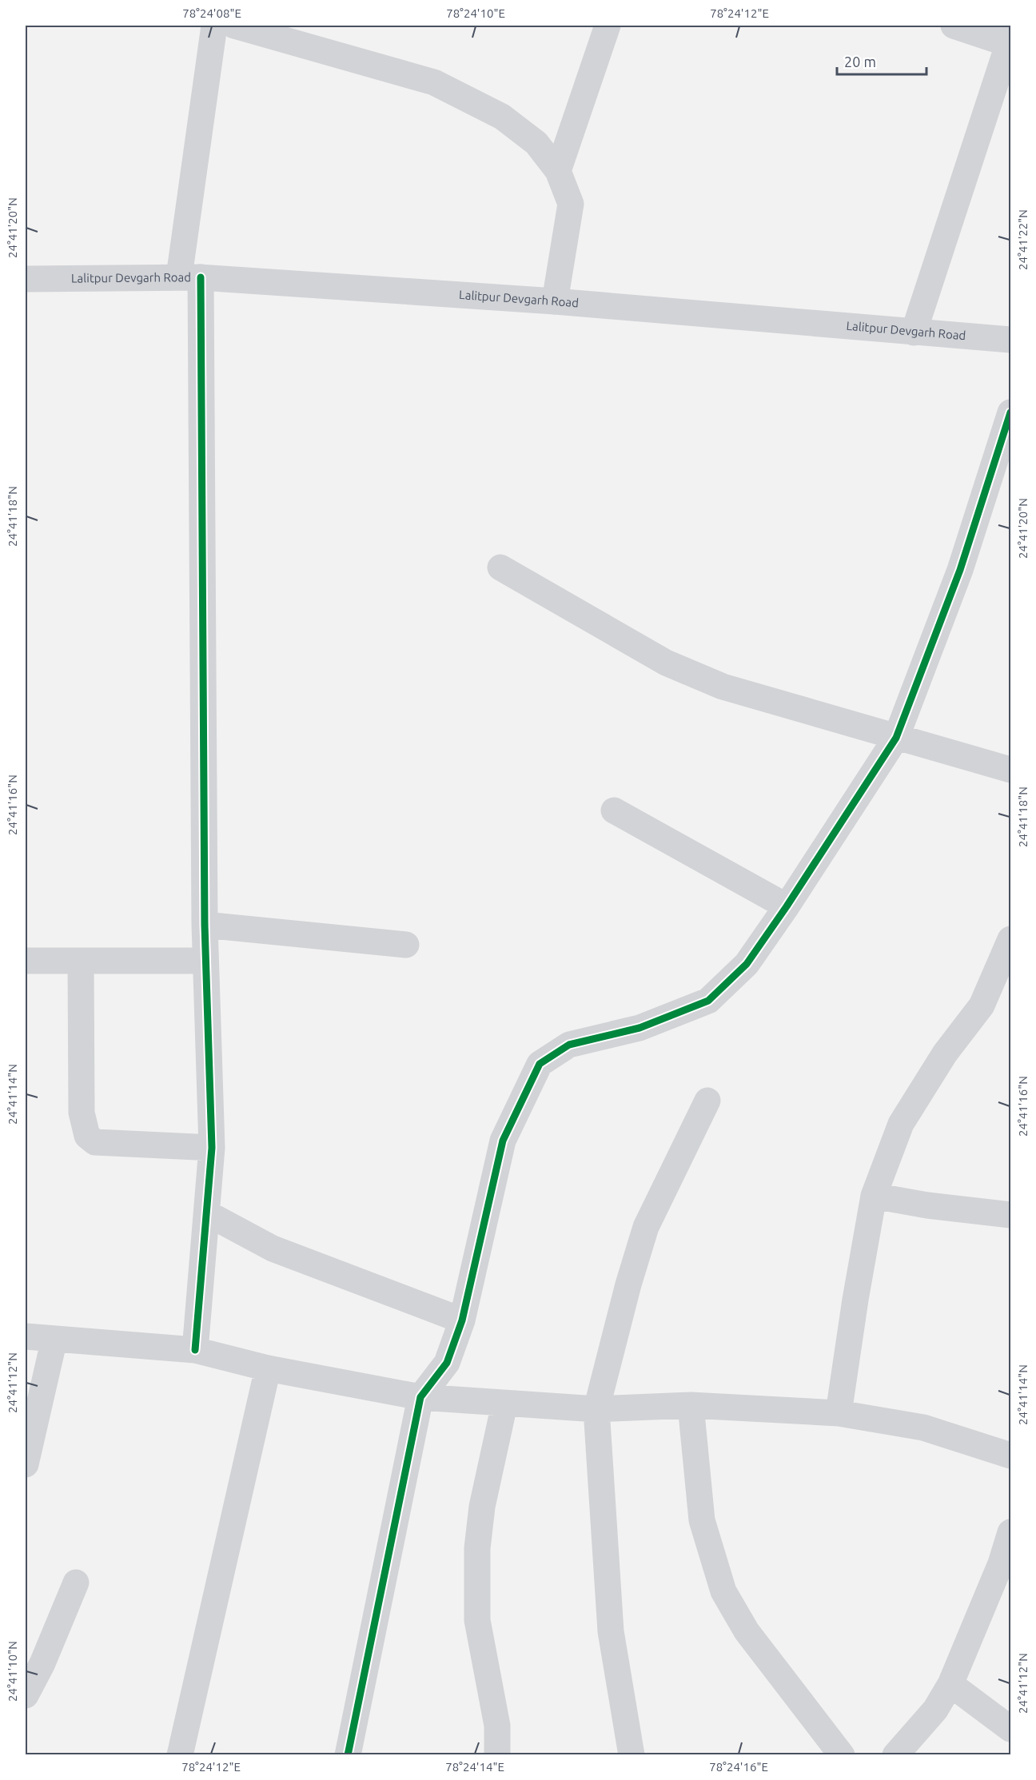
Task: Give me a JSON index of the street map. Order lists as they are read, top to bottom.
{
  "streets": {
    "main road": ["Lalitpur Devgarh Road"]
  },
  "scale_bar": "20 m",
  "coordinates": [
    "78°24'08\"E",
    "78°24'10\"E",
    "78°24'12\"E",
    "24°41'20\"N",
    "24°41'22\"N",
    "24°41'18\"N",
    "24°41'16\"N",
    "24°41'14\"N",
    "24°41'12\"N",
    "24°41'10\"N",
    "78°24'14\"E",
    "78°24'16\"E"
  ]
}
